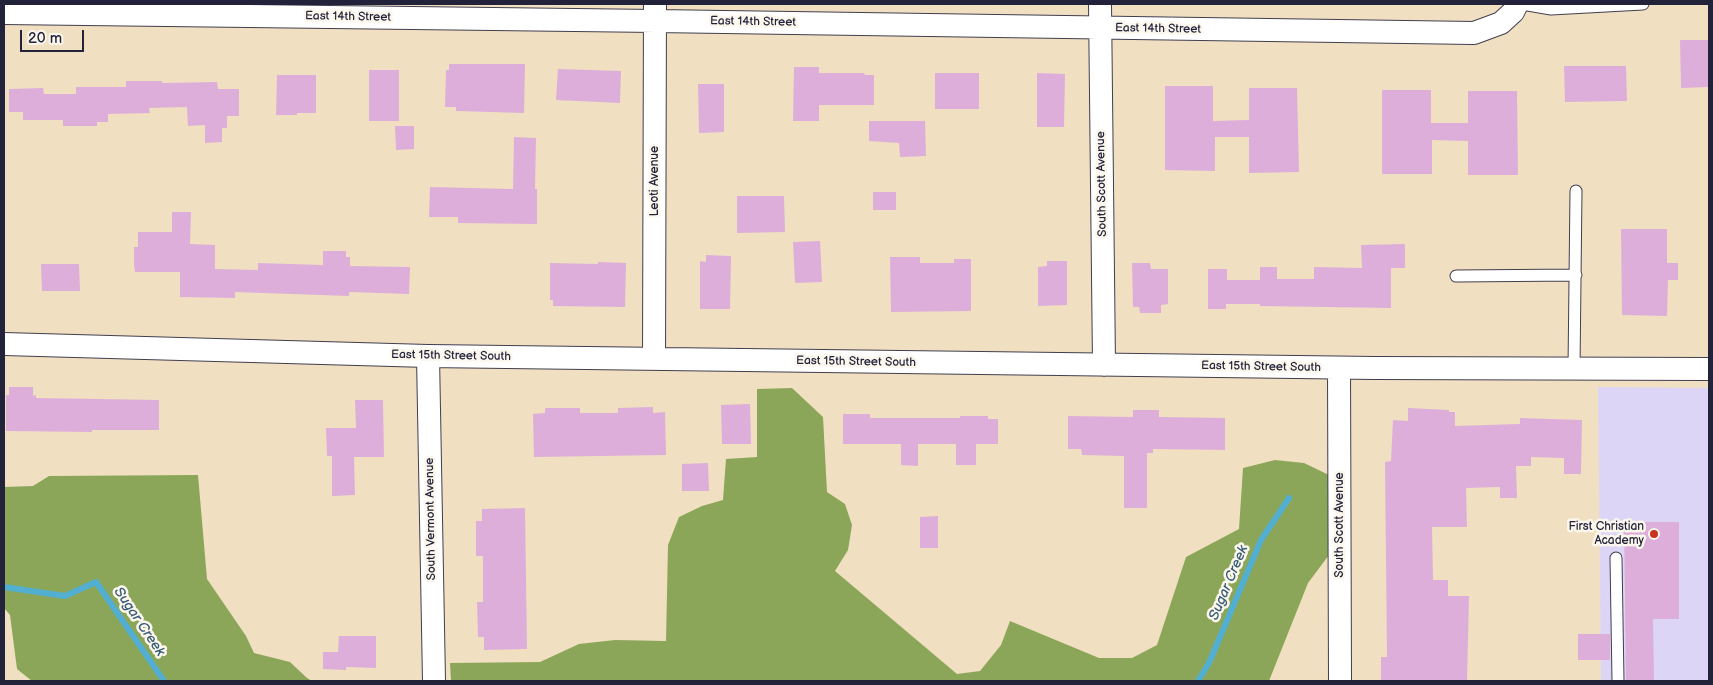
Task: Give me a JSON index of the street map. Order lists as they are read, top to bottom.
{
  "streets": {
    "street": [
      "East 14th Street",
      "Leoti Avenue",
      "South Scott Avenue",
      "East 15th Street South",
      "South Vermont Avenue"
    ]
  },
  "crossings": [
    ["East 14th Street", "Leoti Avenue"],
    ["East 14th Street", "South Scott Avenue"],
    ["Leoti Avenue", "East 15th Street South"],
    ["South Scott Avenue", "East 15th Street South"],
    ["East 15th Street South", "South Vermont Avenue"]
  ],
  "water": ["Sugar Creek"],
  "places": ["First Christian Academy"],
  "scale_bar": "20 m"
}
